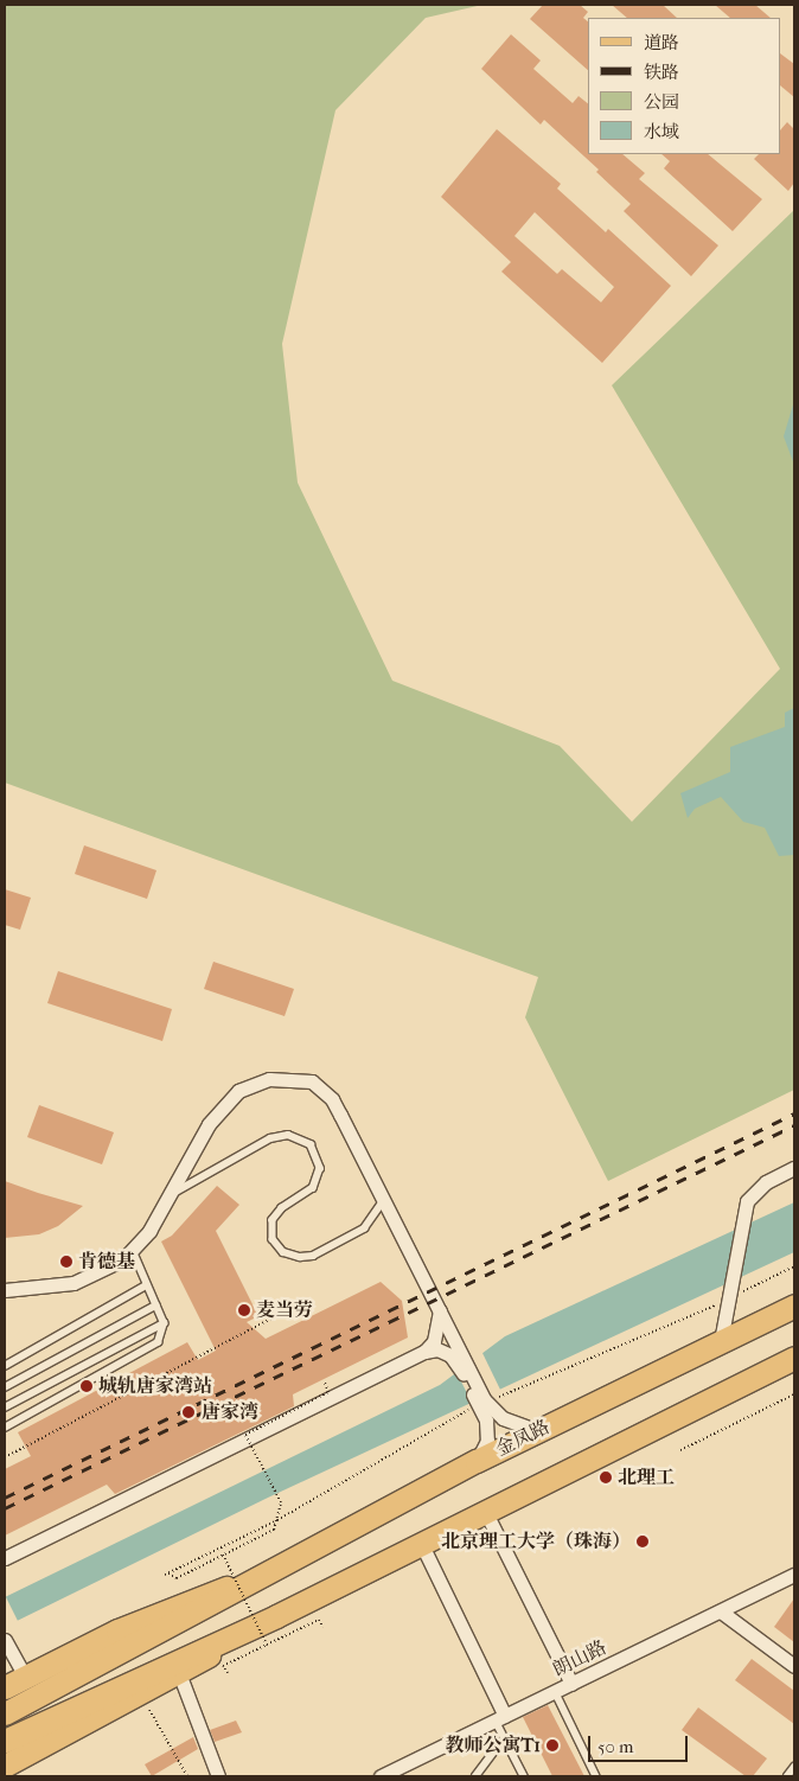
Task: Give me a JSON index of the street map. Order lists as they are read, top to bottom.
{
  "streets": {
    "main road": ["金凤路"],
    "street": ["朗山路"]
  },
  "places": [
    "肯德基",
    "麦当劳",
    "城轨唐家湾站",
    "唐家湾",
    "北理工",
    "北京理工大学（珠海）",
    "教师公寓T1"
  ],
  "legend": [
    "道路",
    "铁路",
    "公园",
    "水域"
  ],
  "scale_bar": "50 m"
}
